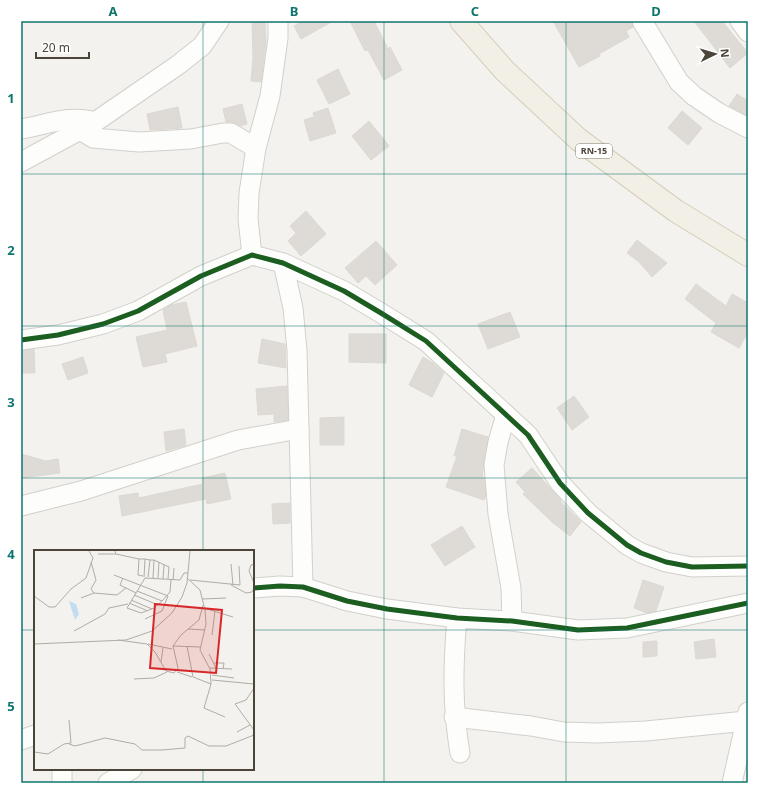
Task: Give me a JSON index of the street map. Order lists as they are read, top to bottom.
{
  "streets": {
    "main road": ["RN-15"]
  },
  "scale_bar": "20 m",
  "north": "right",
  "grid": {
    "columns": [
      "A",
      "B",
      "C",
      "D"
    ],
    "rows": [
      "1",
      "2",
      "3",
      "4",
      "5"
    ]
  }
}
